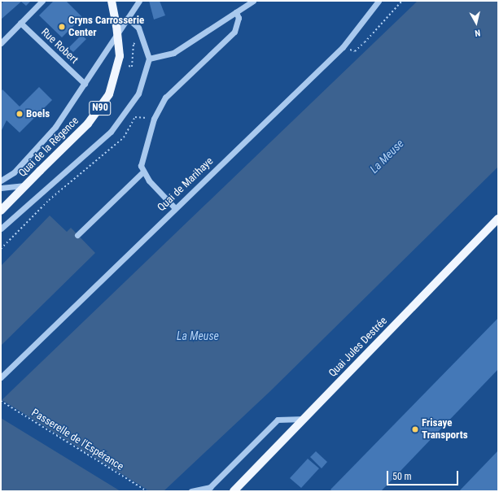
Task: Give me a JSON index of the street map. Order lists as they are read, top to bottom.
{
  "streets": {
    "main road": ["N90", "Quai de la Régence", "Quai Jules Destrée"],
    "street": ["Rue Robert", "Quai de Marihaye"],
    "path": ["Passerelle de l'Espérance"]
  },
  "water": ["La Meuse"],
  "places": ["Cryns Carrosserie Center", "Boels", "Frisaye Transports"],
  "scale_bar": "50 m",
  "north": "bottom"
}
